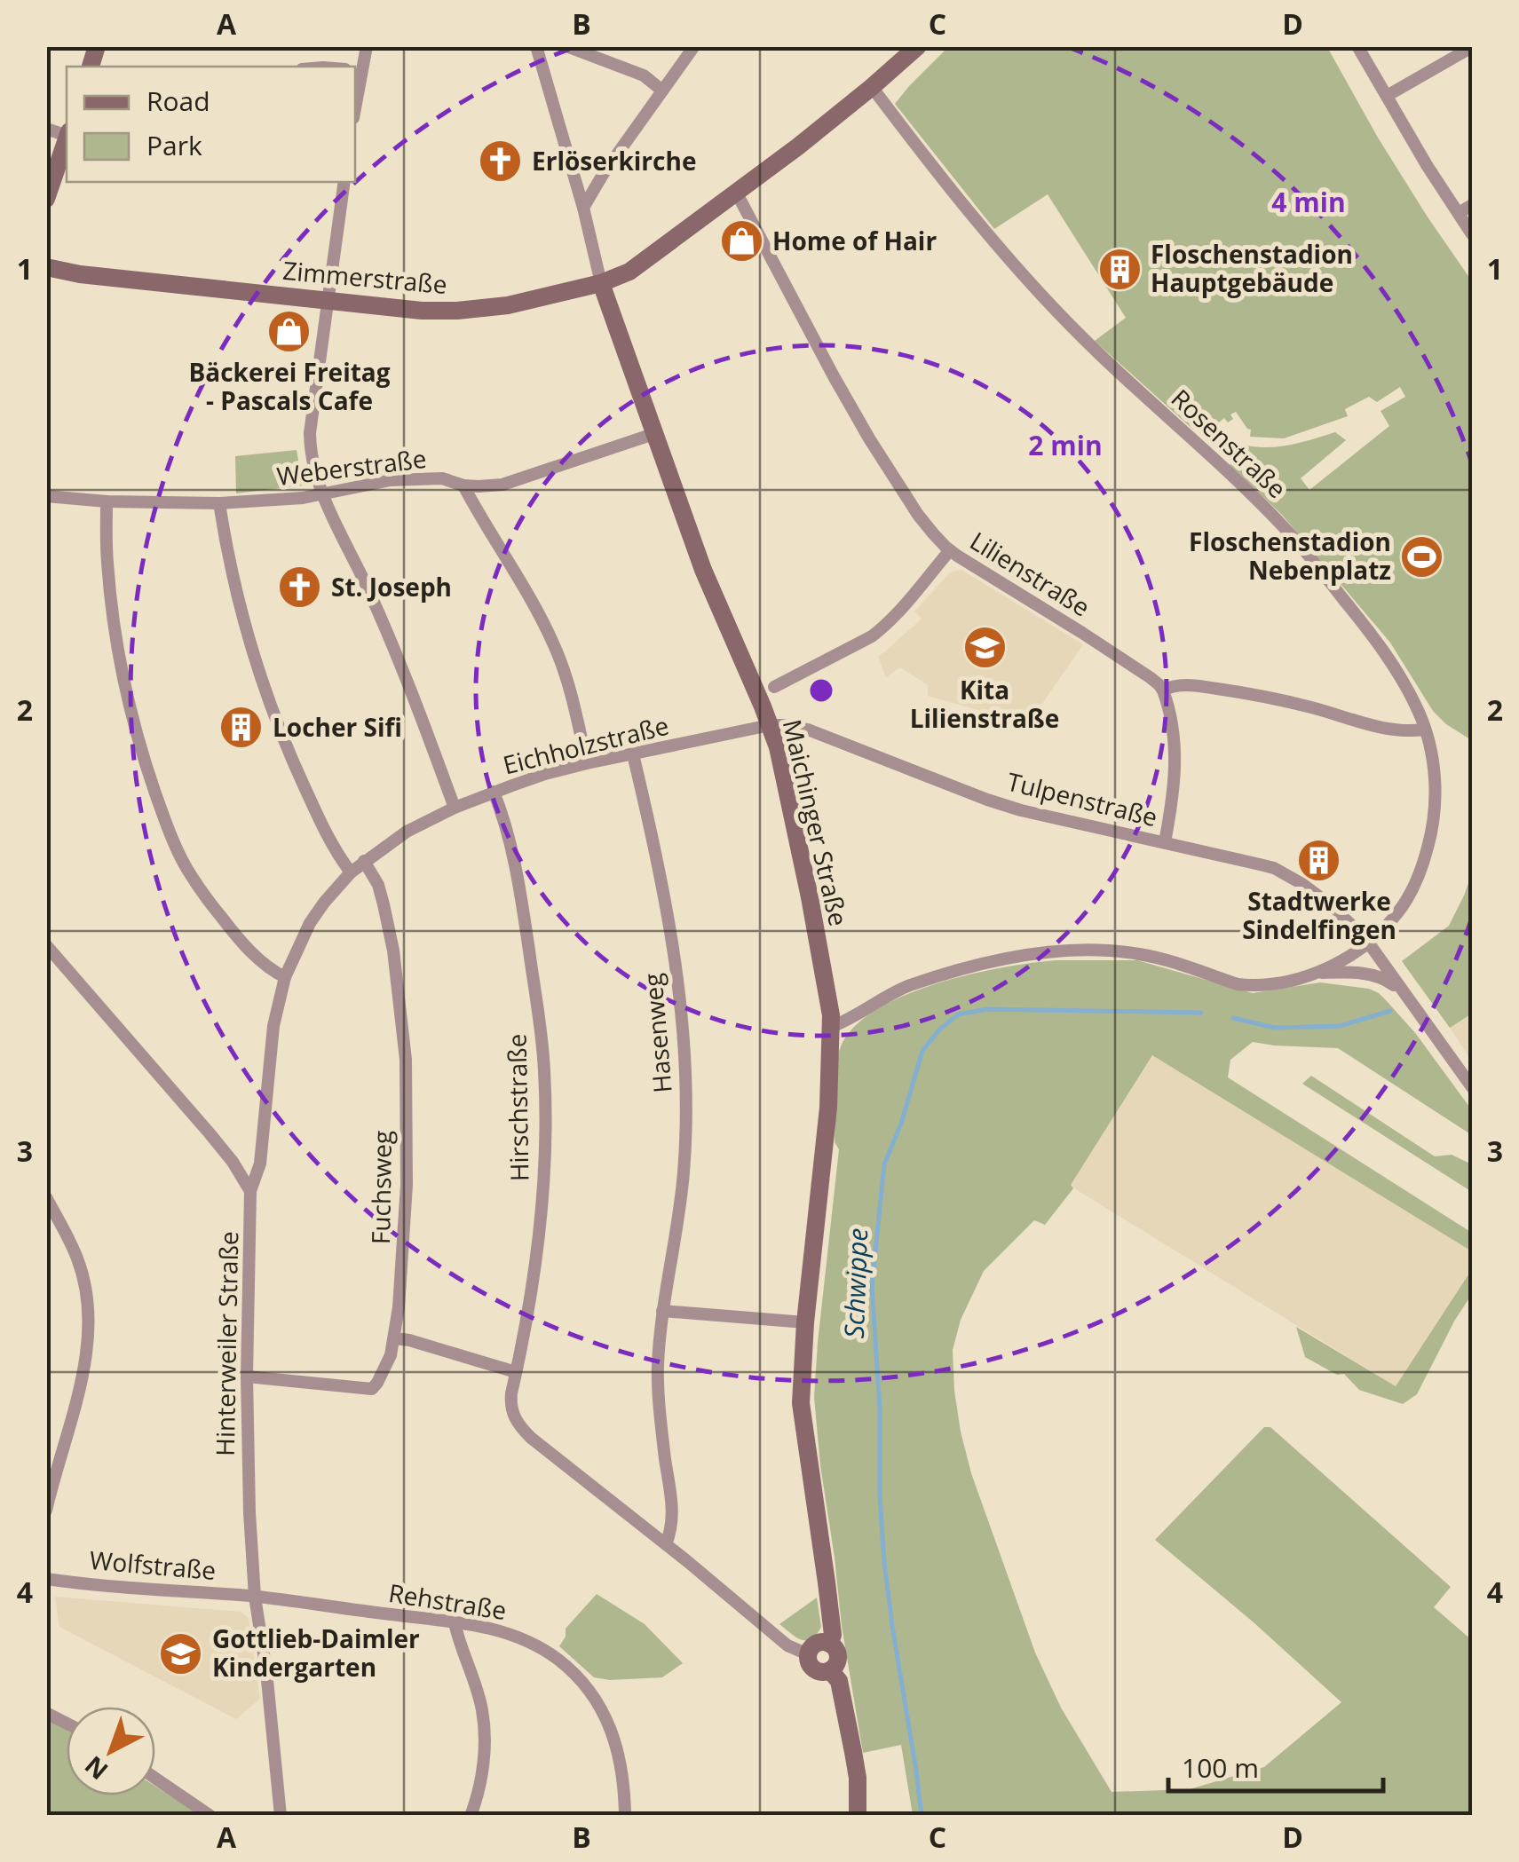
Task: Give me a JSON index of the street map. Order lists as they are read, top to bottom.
{
  "streets": {
    "street": [
      "Zimmerstraße",
      "Rosenstraße",
      "Weberstraße",
      "Lilienstraße",
      "Eichholzstraße",
      "Tulpenstraße",
      "Maichinger Straße",
      "Hasenweg",
      "Hirschstraße",
      "Fuchsweg",
      "Hinterweiler Straße",
      "Wolfstraße",
      "Rehstraße"
    ]
  },
  "crossings": [
    ["Zimmerstraße", "Rosenstraße"],
    ["Zimmerstraße", "Lilienstraße"],
    ["Zimmerstraße", "Maichinger Straße"],
    ["Rosenstraße", "Tulpenstraße"],
    ["Rosenstraße", "Maichinger Straße"],
    ["Weberstraße", "Maichinger Straße"],
    ["Eichholzstraße", "Tulpenstraße"],
    ["Eichholzstraße", "Maichinger Straße"],
    ["Eichholzstraße", "Hasenweg"],
    ["Eichholzstraße", "Hirschstraße"],
    ["Eichholzstraße", "Fuchsweg"],
    ["Eichholzstraße", "Hinterweiler Straße"],
    ["Tulpenstraße", "Maichinger Straße"],
    ["Maichinger Straße", "Hirschstraße"],
    ["Hasenweg", "Hirschstraße"],
    ["Fuchsweg", "Hinterweiler Straße"],
    ["Hinterweiler Straße", "Wolfstraße"],
    ["Hinterweiler Straße", "Rehstraße"],
    ["Wolfstraße", "Rehstraße"]
  ],
  "water": ["Schwippe"],
  "places": {
    "church": ["Erlöserkirche", "St. Joseph"],
    "shop": ["Home of Hair", "Bäckerei Freitag - Pascals Cafe"],
    "building": ["Floschenstadion Hauptgebäude", "Locher Sifi", "Stadtwerke Sindelfingen"],
    "sports": ["Floschenstadion Nebenplatz"],
    "school or university": ["Kita Lilienstraße", "Gottlieb-Daimler Kindergarten"]
  },
  "legend": ["Road", "Park"],
  "scale_bar": "100 m",
  "north": "bottom left",
  "grid": {
    "columns": [
      "A",
      "B",
      "C",
      "D"
    ],
    "rows": [
      "1",
      "2",
      "3",
      "4"
    ]
  },
  "rings": ["4 min", "2 min"]
}
